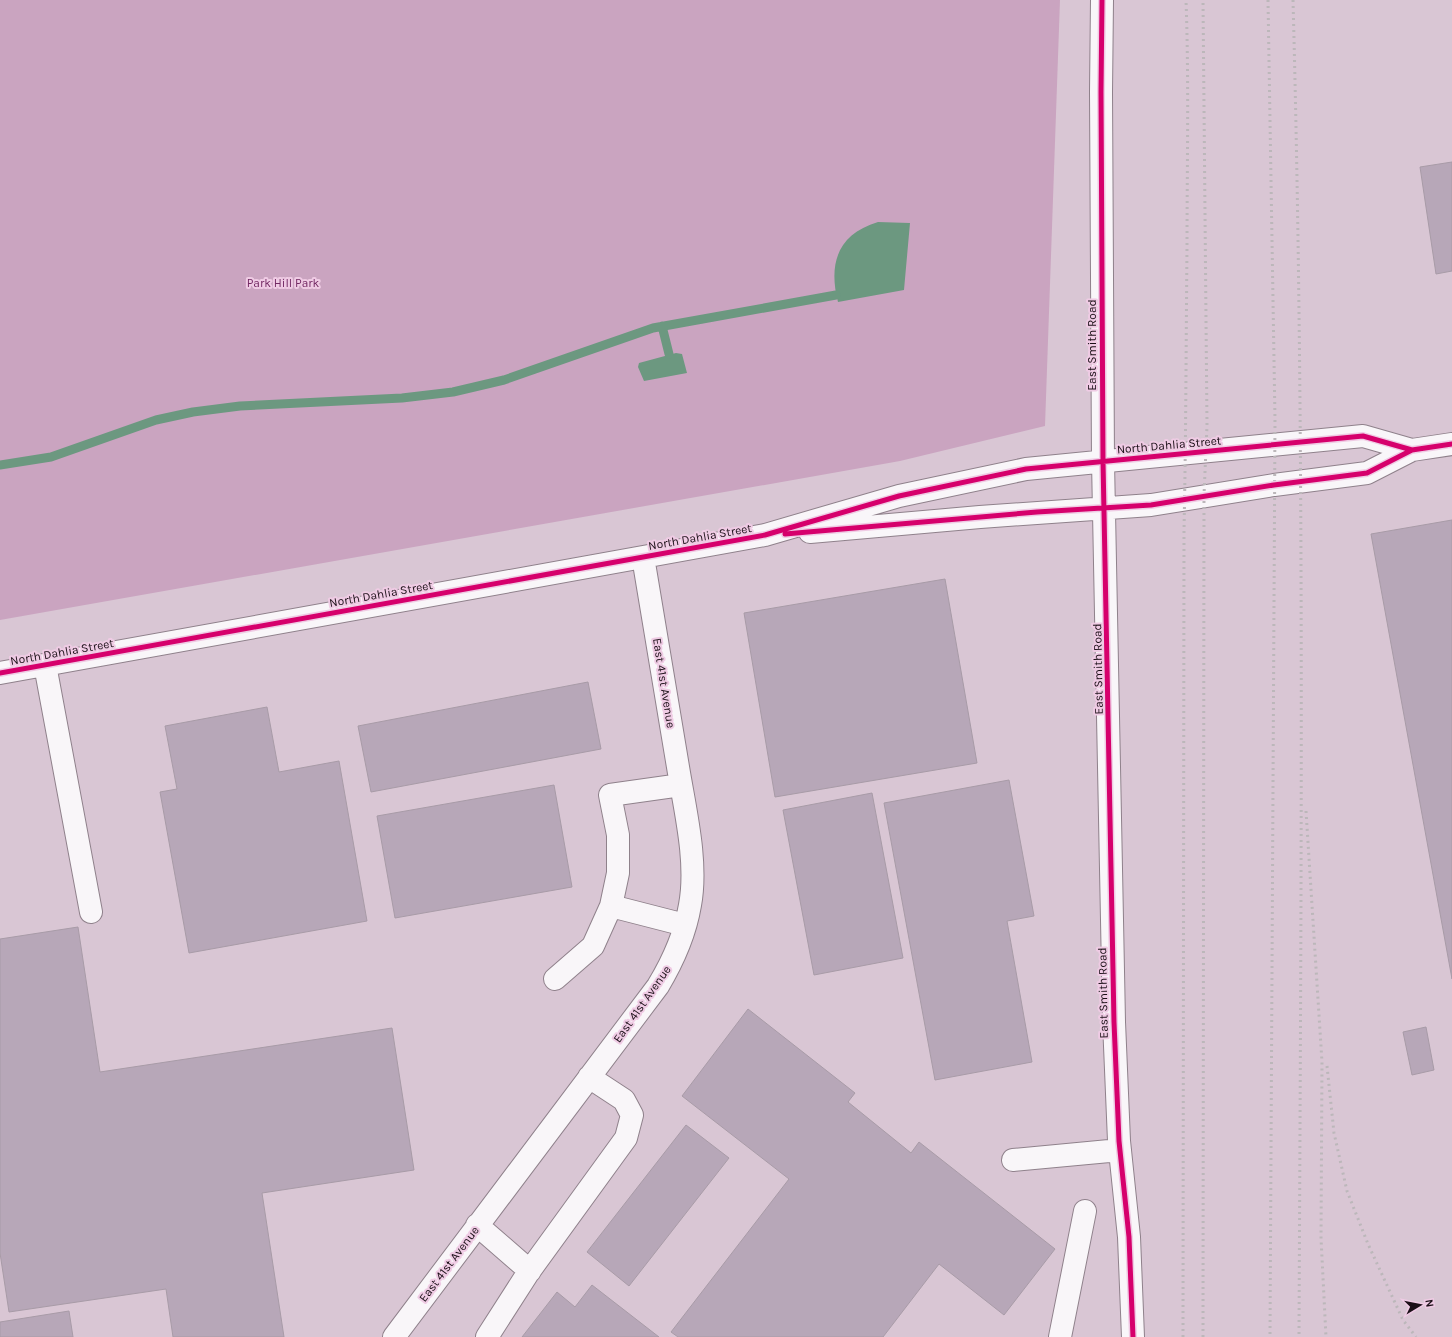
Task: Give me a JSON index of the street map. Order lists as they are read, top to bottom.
{
  "streets": {
    "street": ["East Smith Road", "North Dahlia Street", "East 41st Avenue"]
  },
  "crossings": [
    ["East Smith Road", "North Dahlia Street"],
    ["North Dahlia Street", "East 41st Avenue"]
  ],
  "parks": ["Park Hill Park"],
  "north": "right"
}
